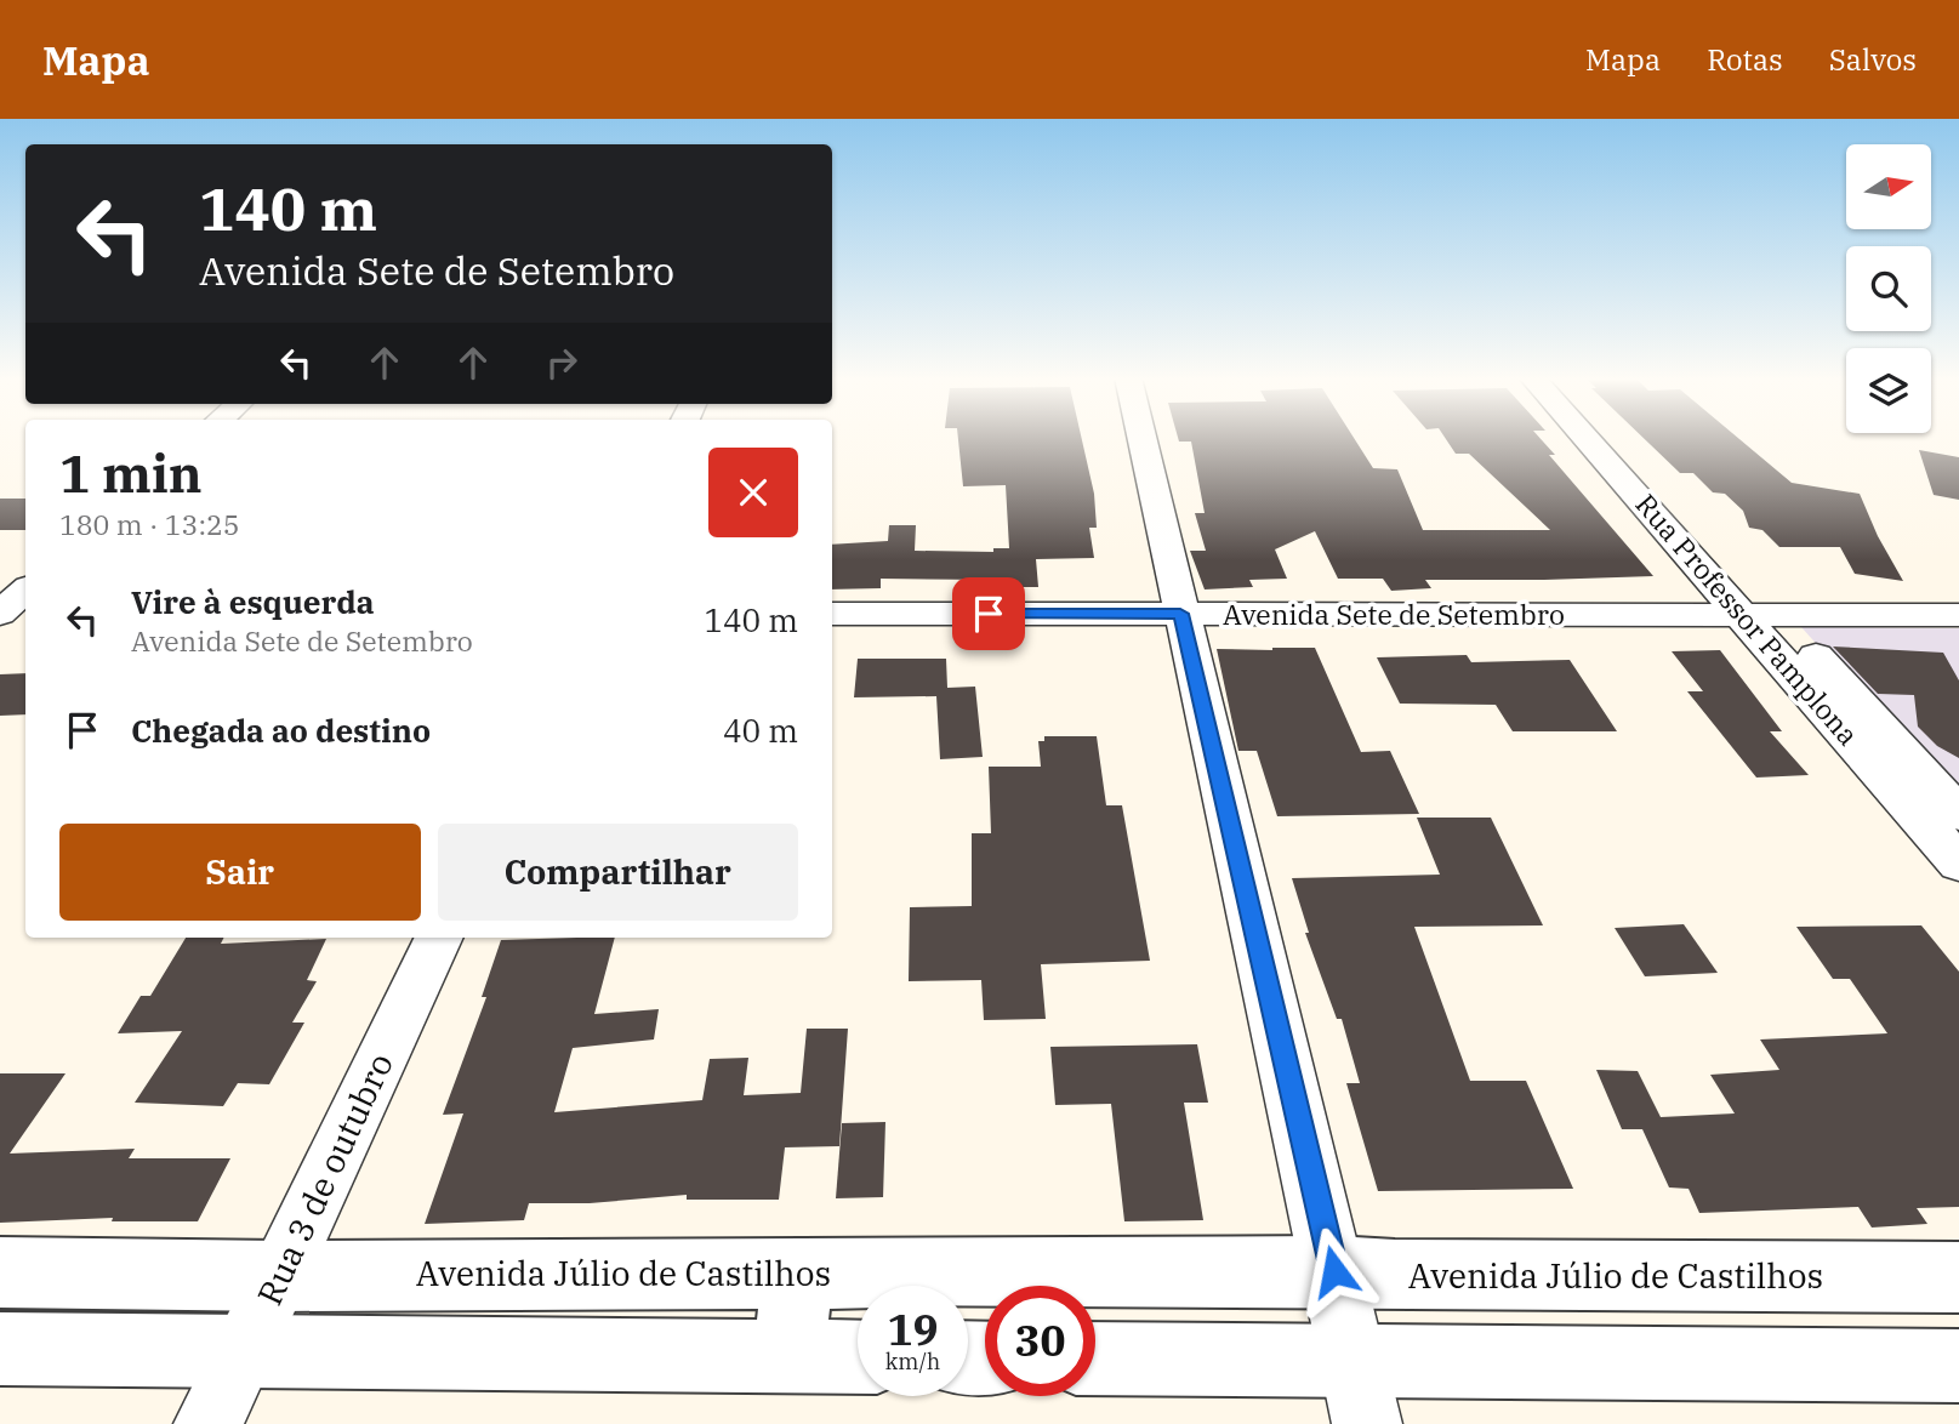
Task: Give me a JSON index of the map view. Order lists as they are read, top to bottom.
{
  "streets": {
    "street": [
      "Avenida Sete de Setembro",
      "Rua Professor Pamplona",
      "Rua 3 de outubro",
      "Avenida Júlio de Castilhos"
    ]
  },
  "crossings": [
    ["Avenida Sete de Setembro", "Rua Professor Pamplona"],
    ["Rua 3 de outubro", "Avenida Júlio de Castilhos"]
  ],
  "north": "right",
  "page": {
    "header": "Mapa",
    "nav": ["Mapa", "Rotas", "Salvos"],
    "turn": ["140 m", "Avenida Sete de Setembro"],
    "heading": ["1 min", "180 m · 13:25"],
    "list": [
      {
        "name": "Vire à esquerda",
        "note": "Avenida Sete de Setembro",
        "value": "140 m"
      },
      {
        "name": "Chegada ao destino",
        "value": "40 m"
      }
    ],
    "buttons": ["Sair", "Compartilhar"],
    "speed": "19 km/h",
    "limit": "30"
  }
}
